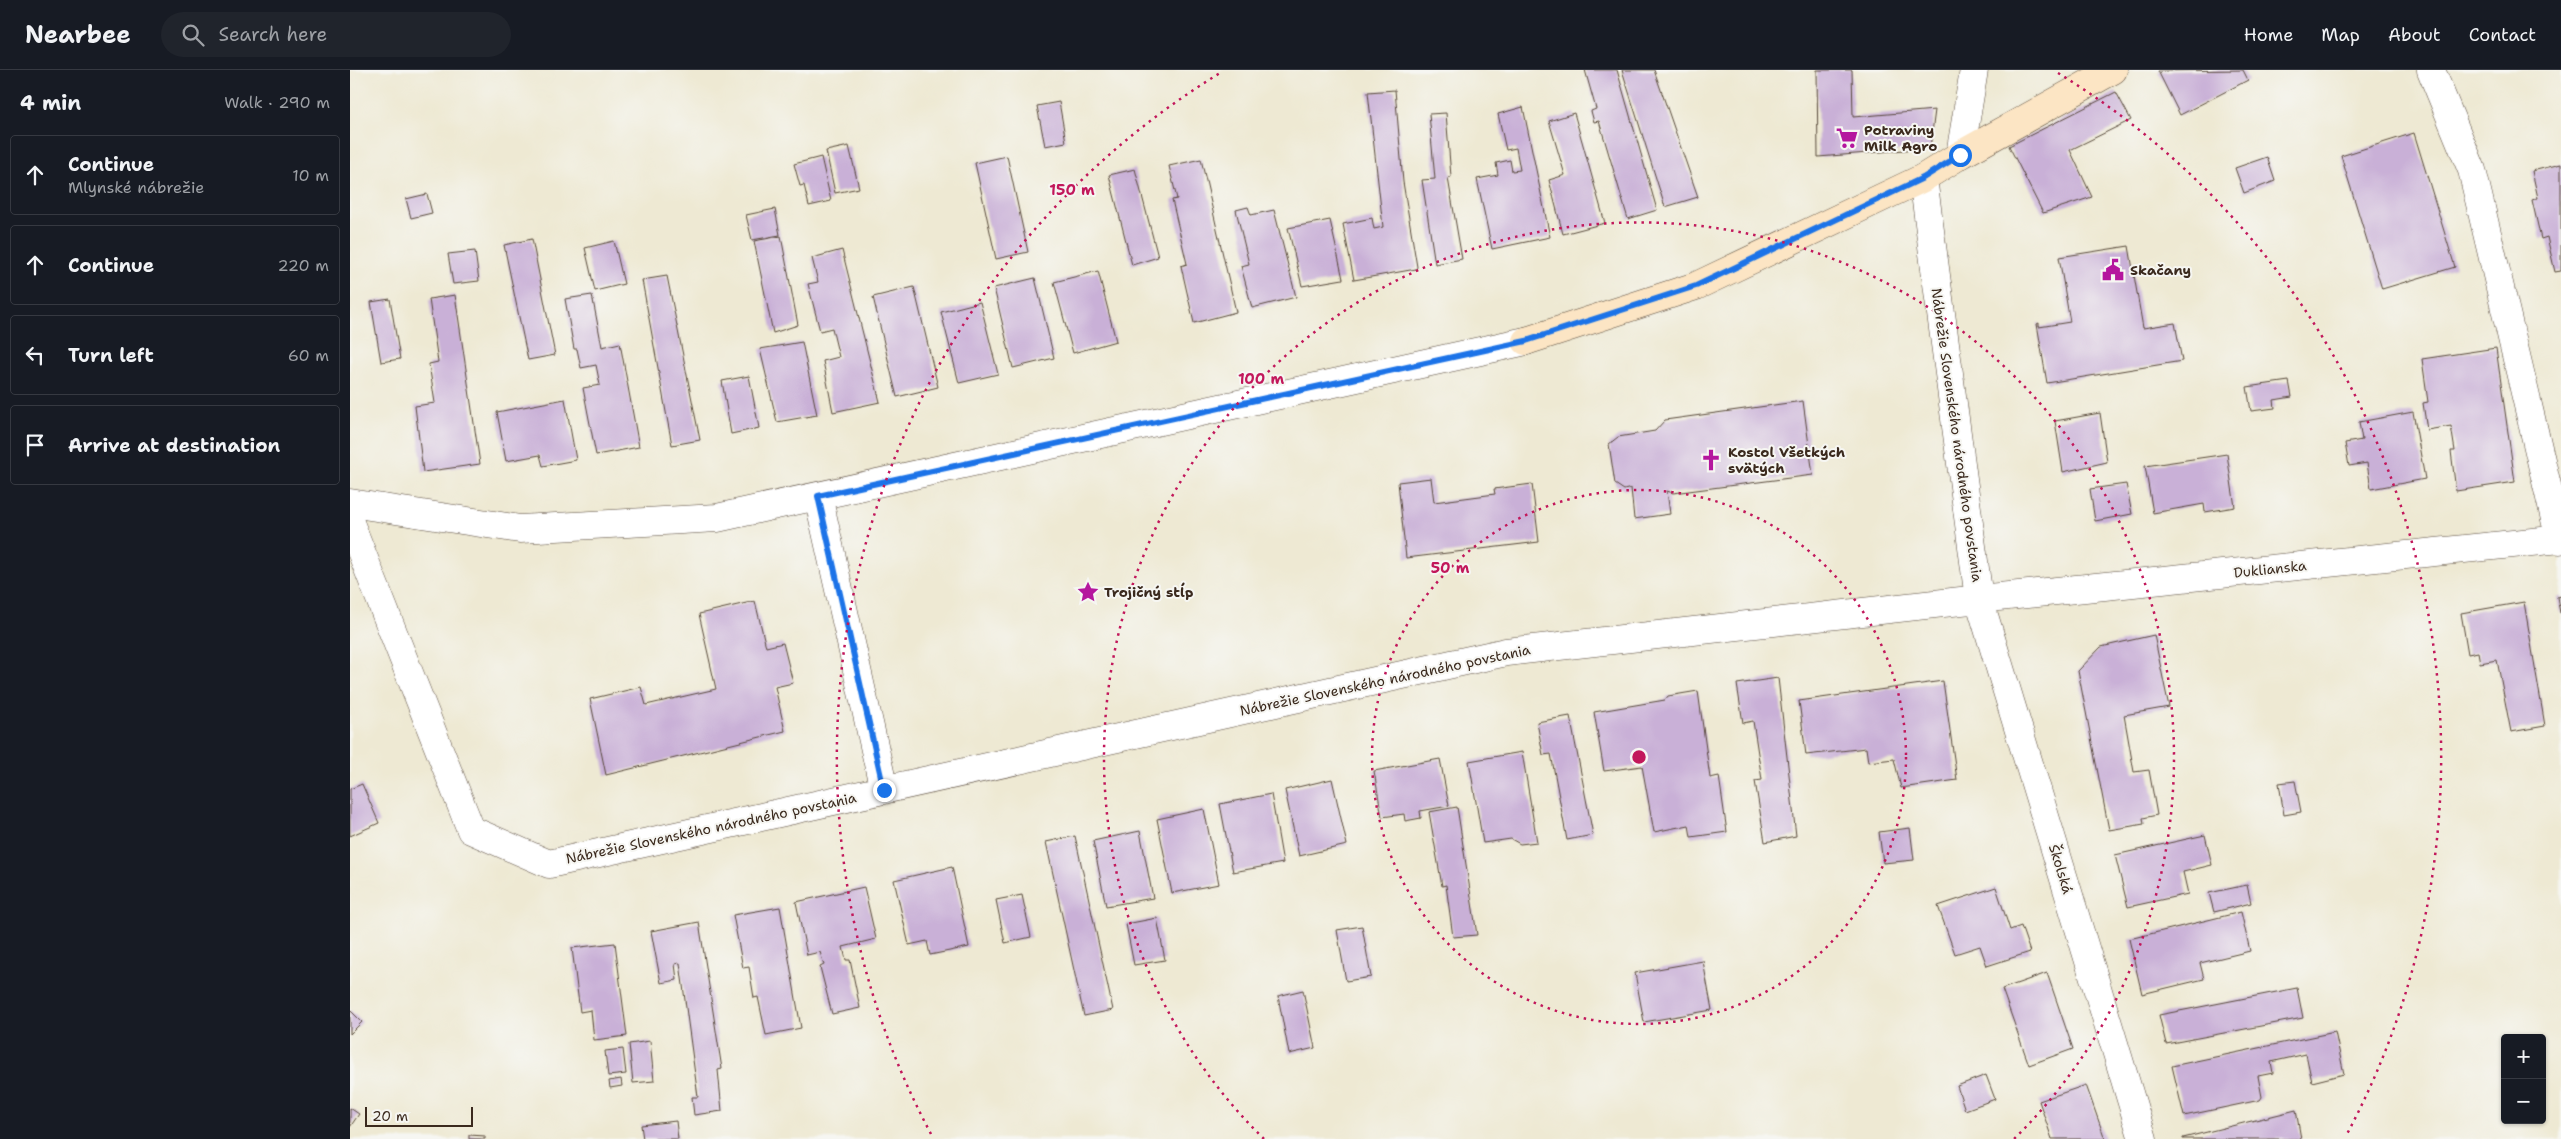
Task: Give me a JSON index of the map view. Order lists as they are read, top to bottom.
{
  "streets": {
    "street": ["Nábrežie Slovenského národného povstania", "Duklianska", "Školská"]
  },
  "crossings": [
    ["Nábrežie Slovenského národného povstania", "Duklianska"],
    ["Nábrežie Slovenského národného povstania", "Školská"],
    ["Duklianska", "Školská"]
  ],
  "places": {
    "supermarket": ["Potraviny Milk Agro"],
    "public building": ["Skačany"],
    "church": ["Kostol Všetkých svätých"],
    "place": ["Trojičný stĺp"]
  },
  "scale_bar": "20 m",
  "page": {
    "header": "Nearbee",
    "search": "Search here",
    "nav": [
      "Home",
      "Map",
      "About",
      "Contact"
    ],
    "heading": ["4 min", "Walk · 290 m"],
    "list": [
      ["Continue", "Mlynské nábrežie", "10 m"],
      ["Continue", "220 m"],
      ["Turn left", "60 m"],
      "Arrive at destination"
    ],
    "map_buttons": ["+", "−"],
    "scale": "20 m"
  },
  "rings": ["150 m", "100 m", "50 m"]
}
